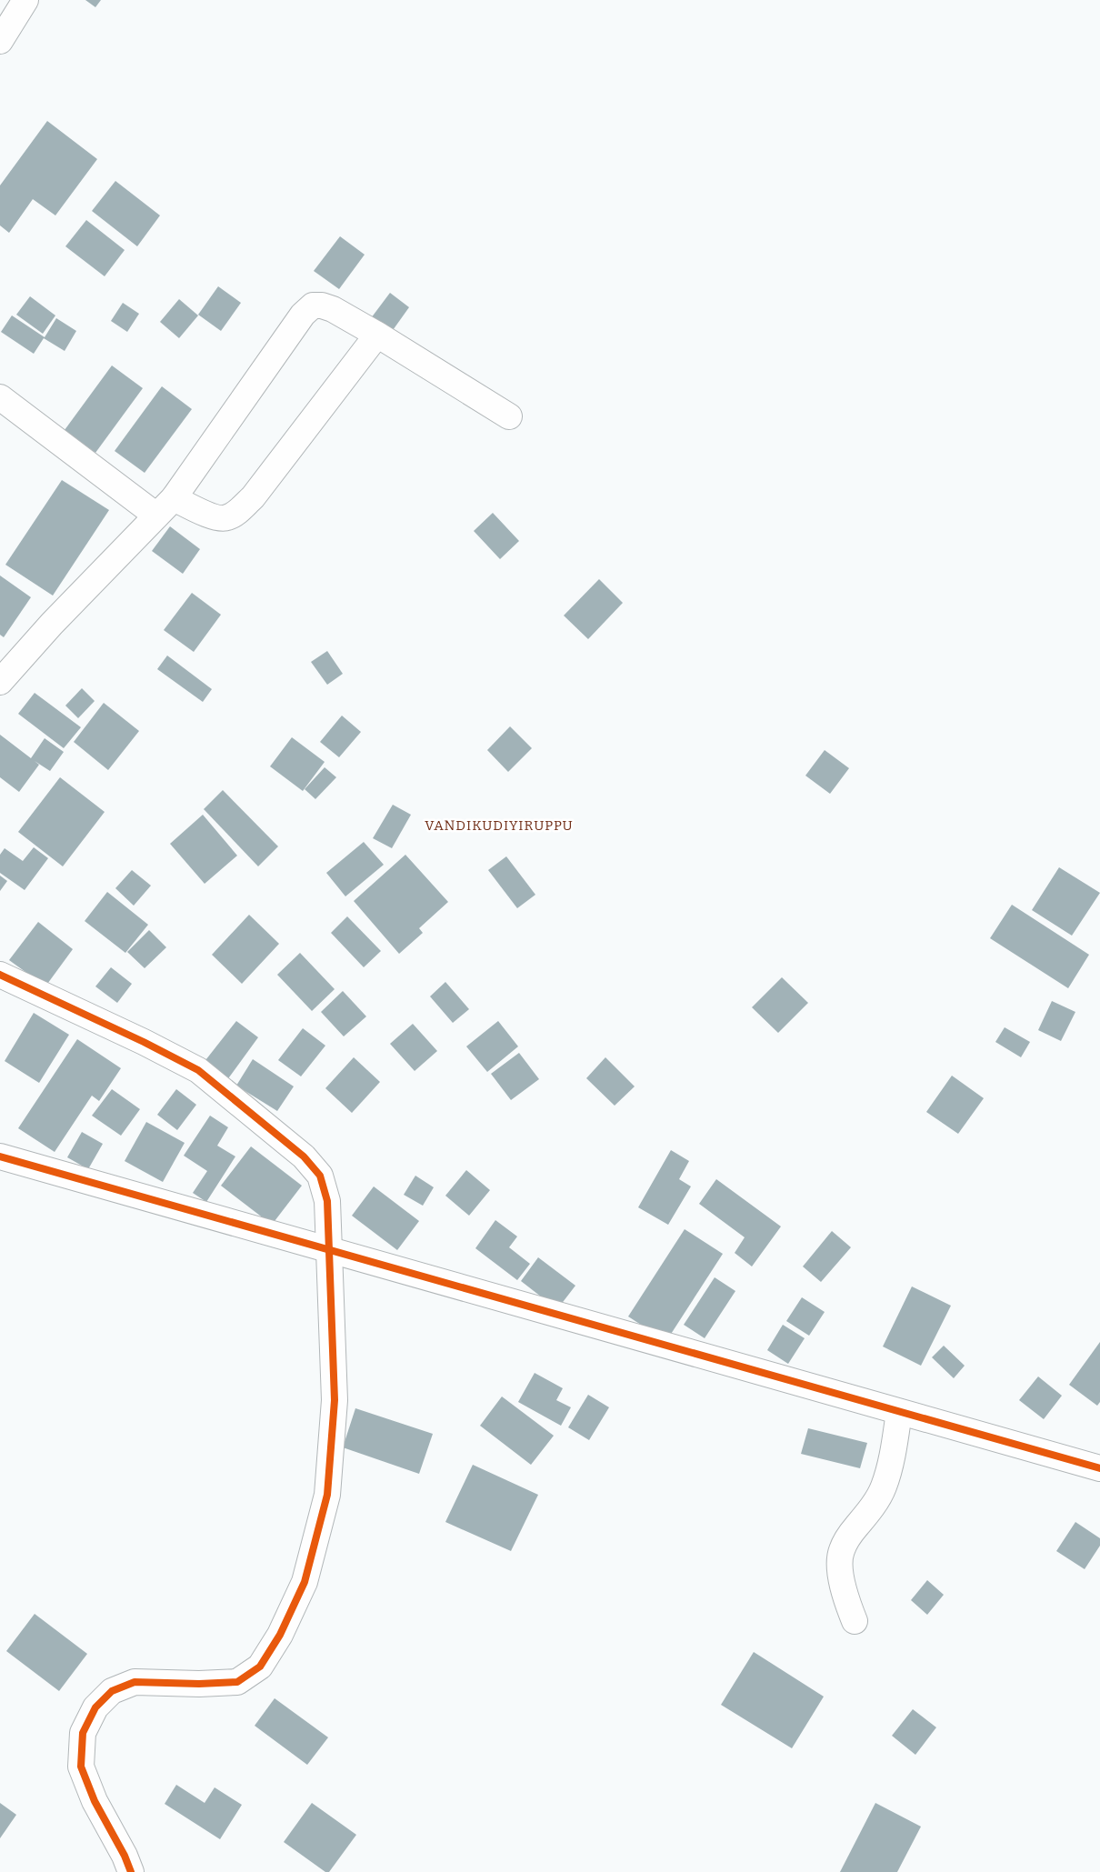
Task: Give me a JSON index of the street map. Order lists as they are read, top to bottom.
{
  "districts": ["VANDIKUDIYIRUPPU"]
}
